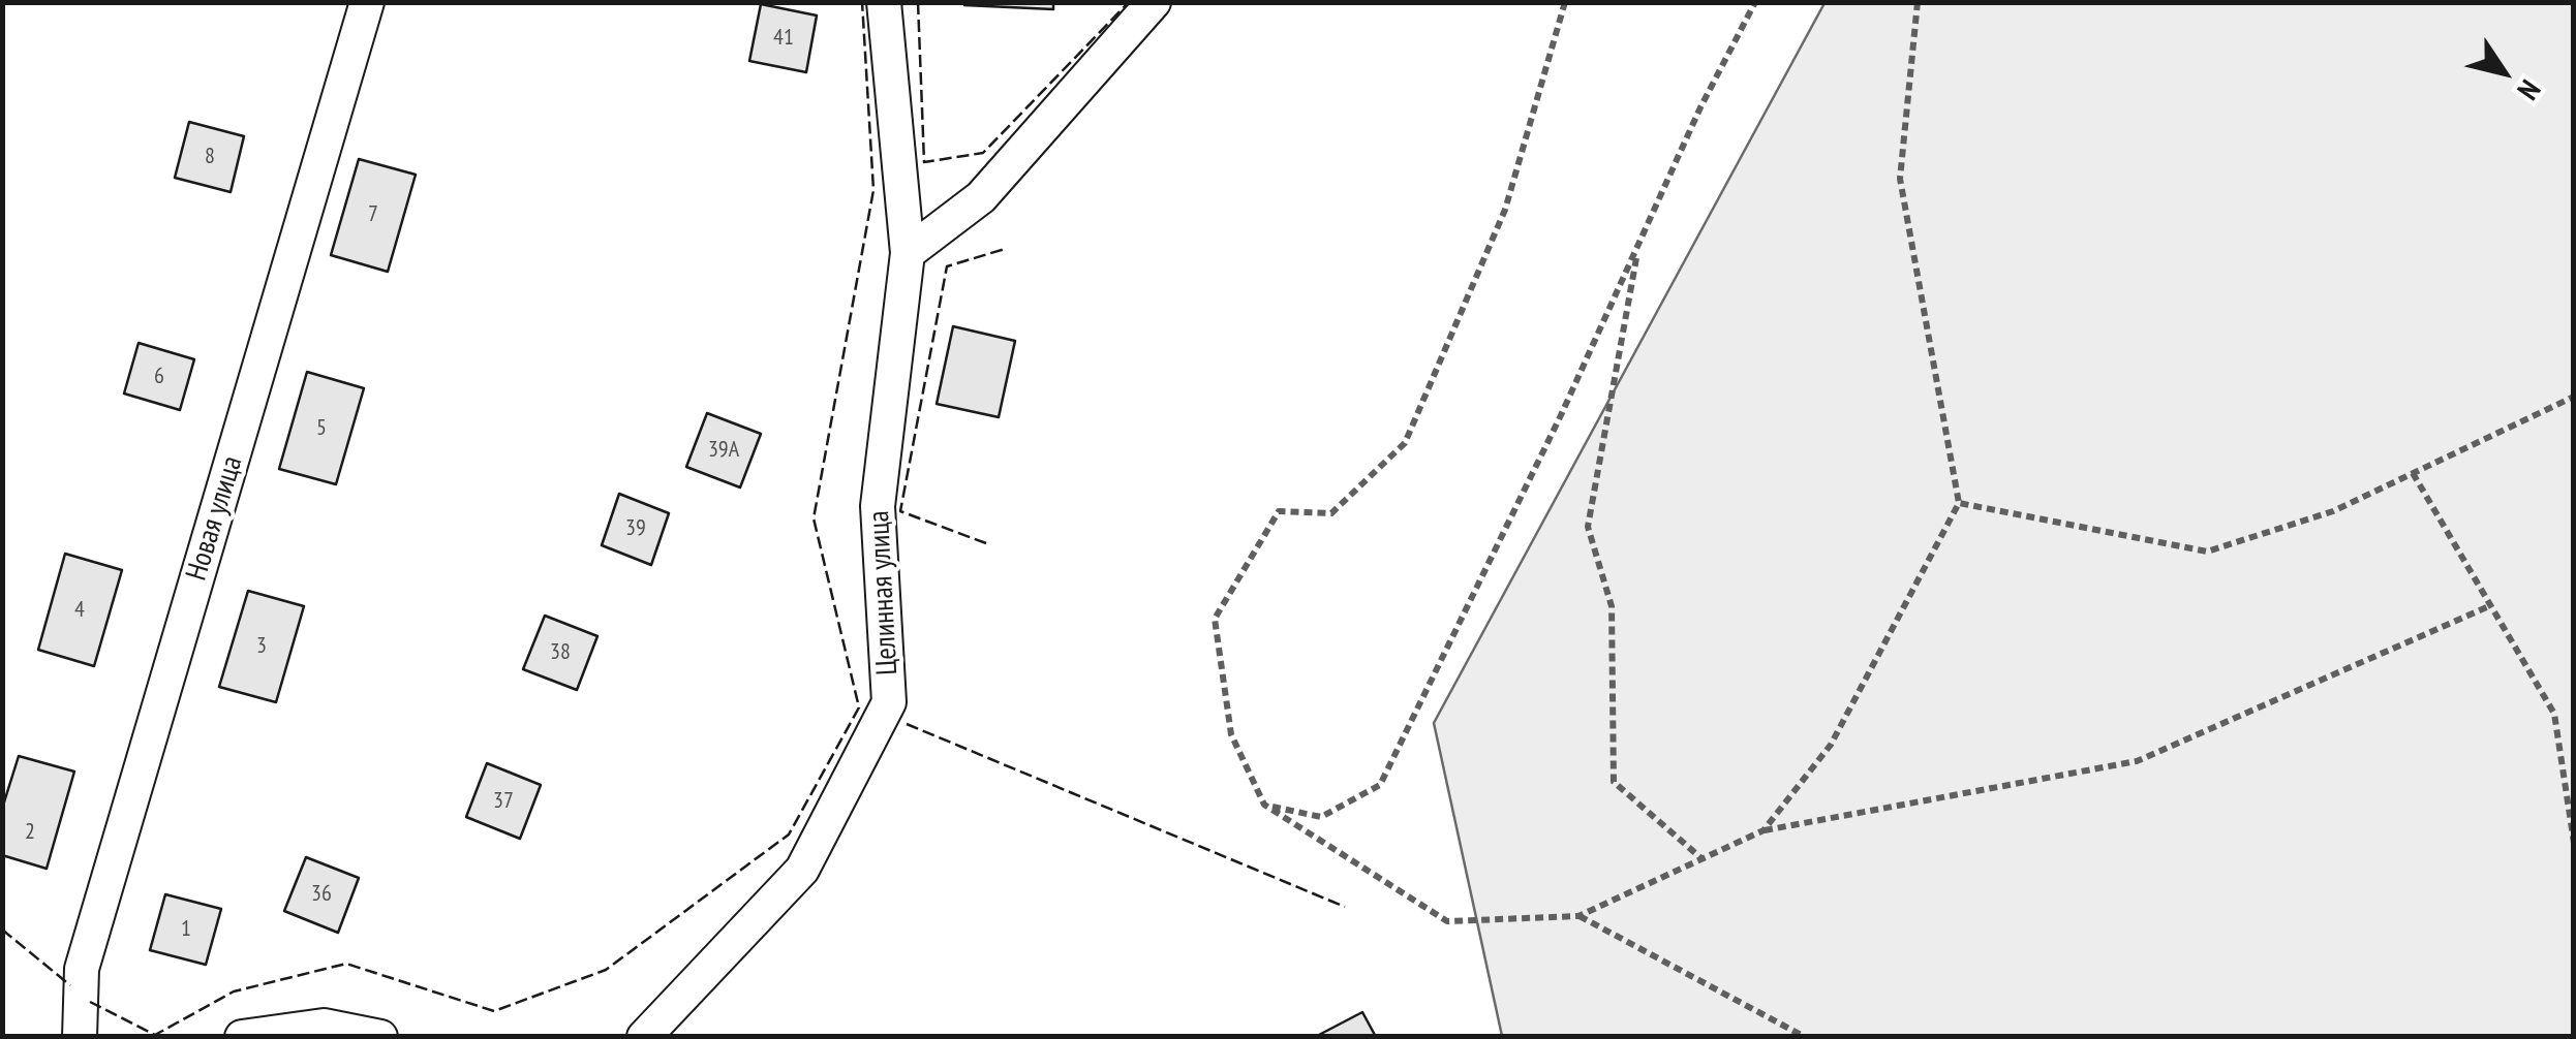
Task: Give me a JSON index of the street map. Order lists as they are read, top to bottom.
{
  "streets": {
    "street": ["Новая улица", "Целинная улица"]
  },
  "house_numbers": [
    "41",
    "8",
    "7",
    "6",
    "5",
    "39А",
    "39",
    "4",
    "3",
    "38",
    "37",
    "2",
    "36",
    "1"
  ],
  "north": "bottom right"
}
